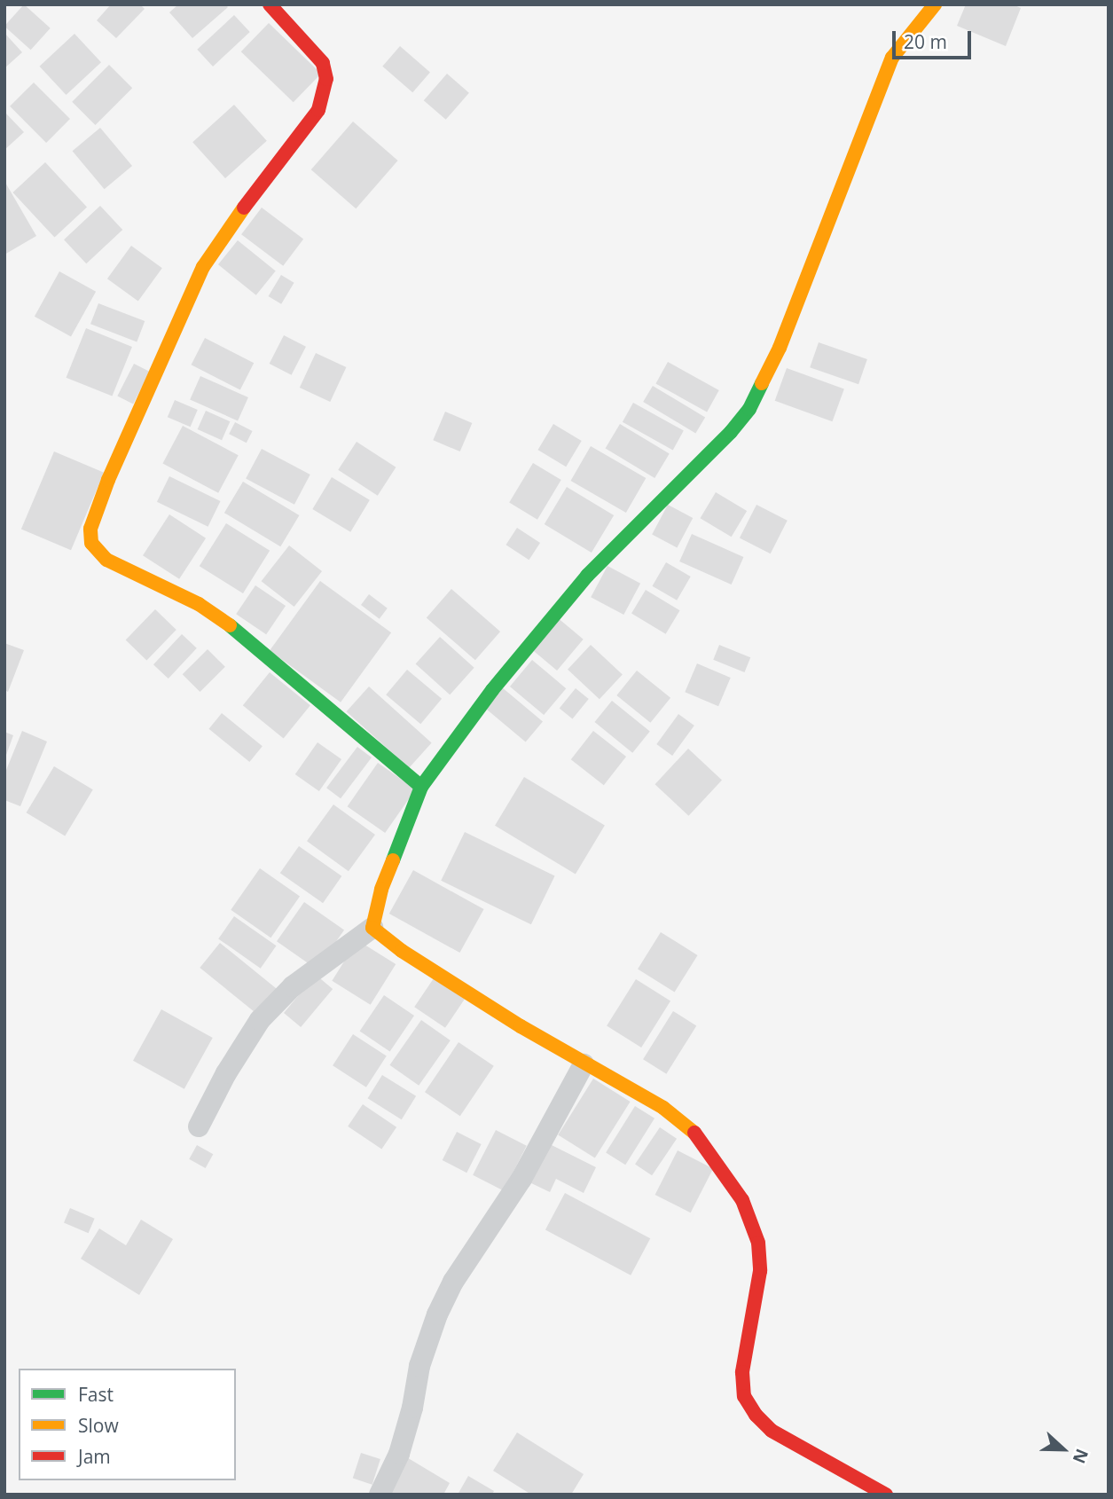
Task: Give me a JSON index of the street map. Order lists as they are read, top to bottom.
{
  "legend": ["Fast", "Slow", "Jam"],
  "scale_bar": "20 m",
  "north": "right"
}
